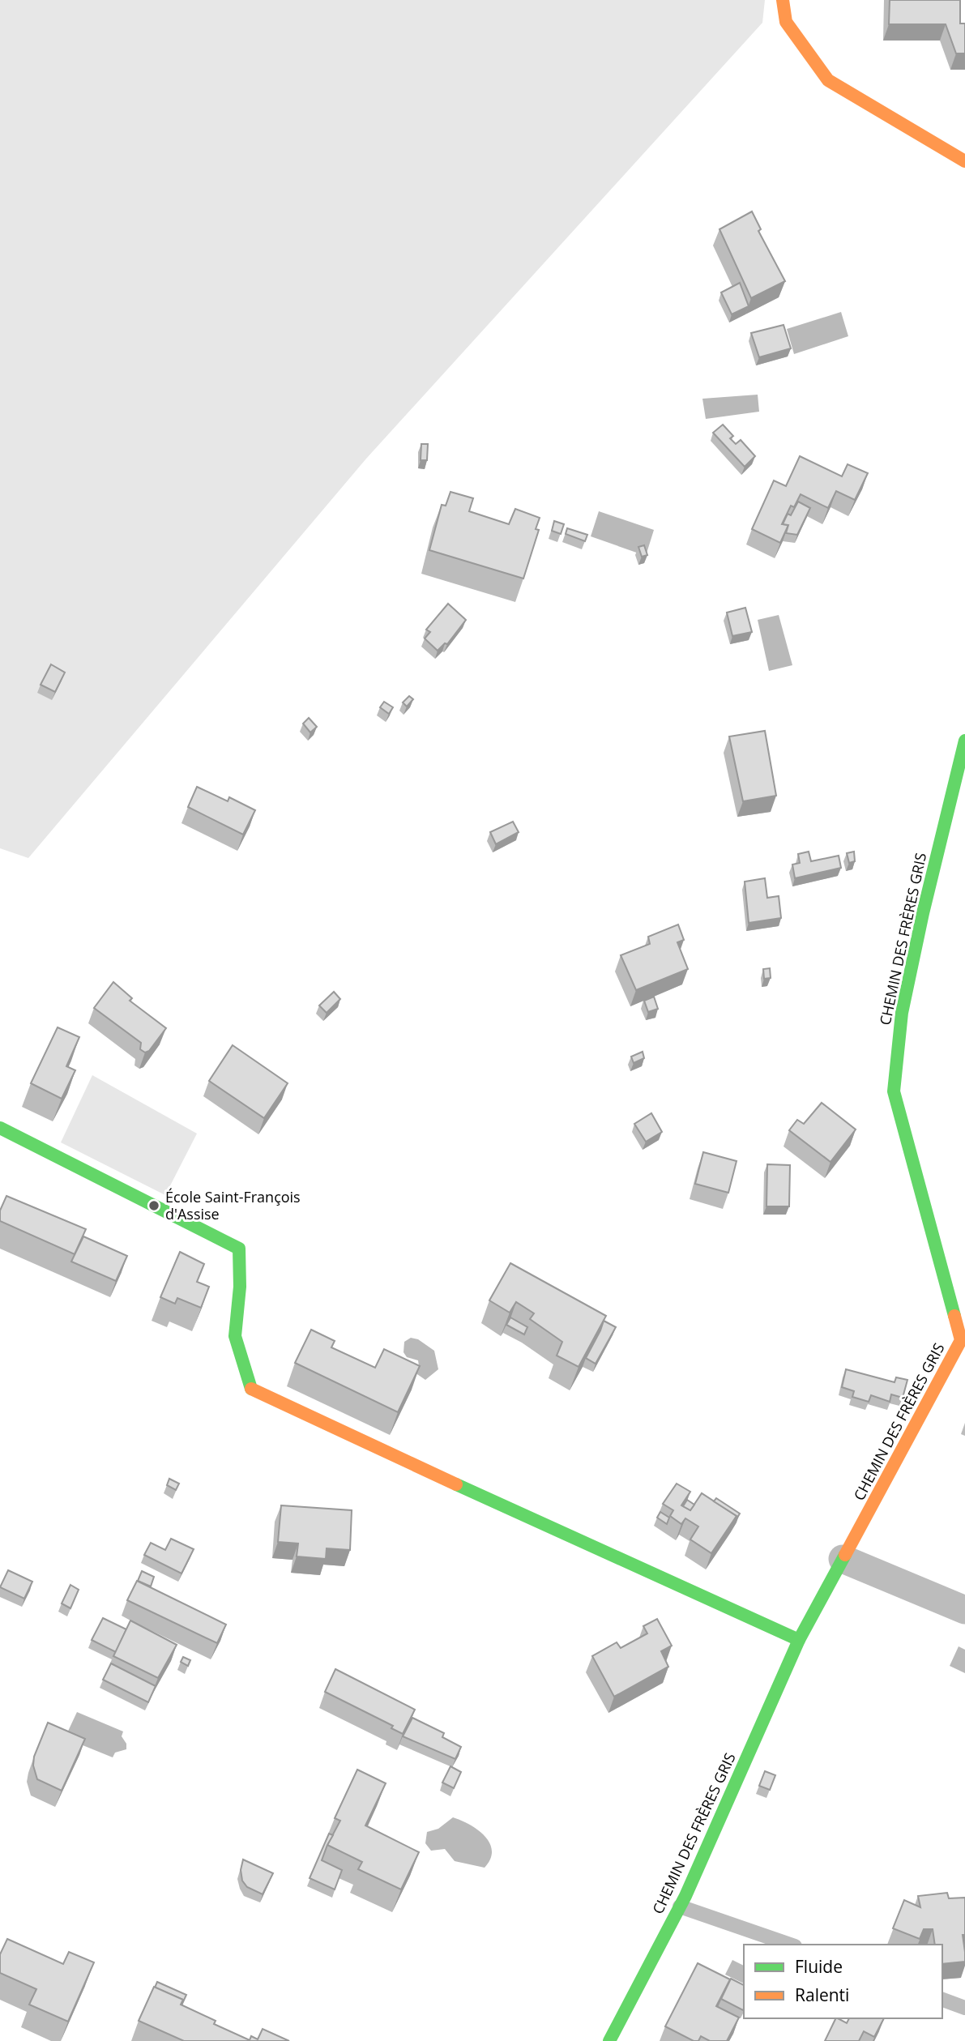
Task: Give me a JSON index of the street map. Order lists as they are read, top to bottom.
{
  "streets": {
    "street": ["CHEMIN DES FRÈRES GRIS"]
  },
  "places": ["École Saint-François d'Assise"],
  "legend": ["Fluide", "Ralenti"]
}
